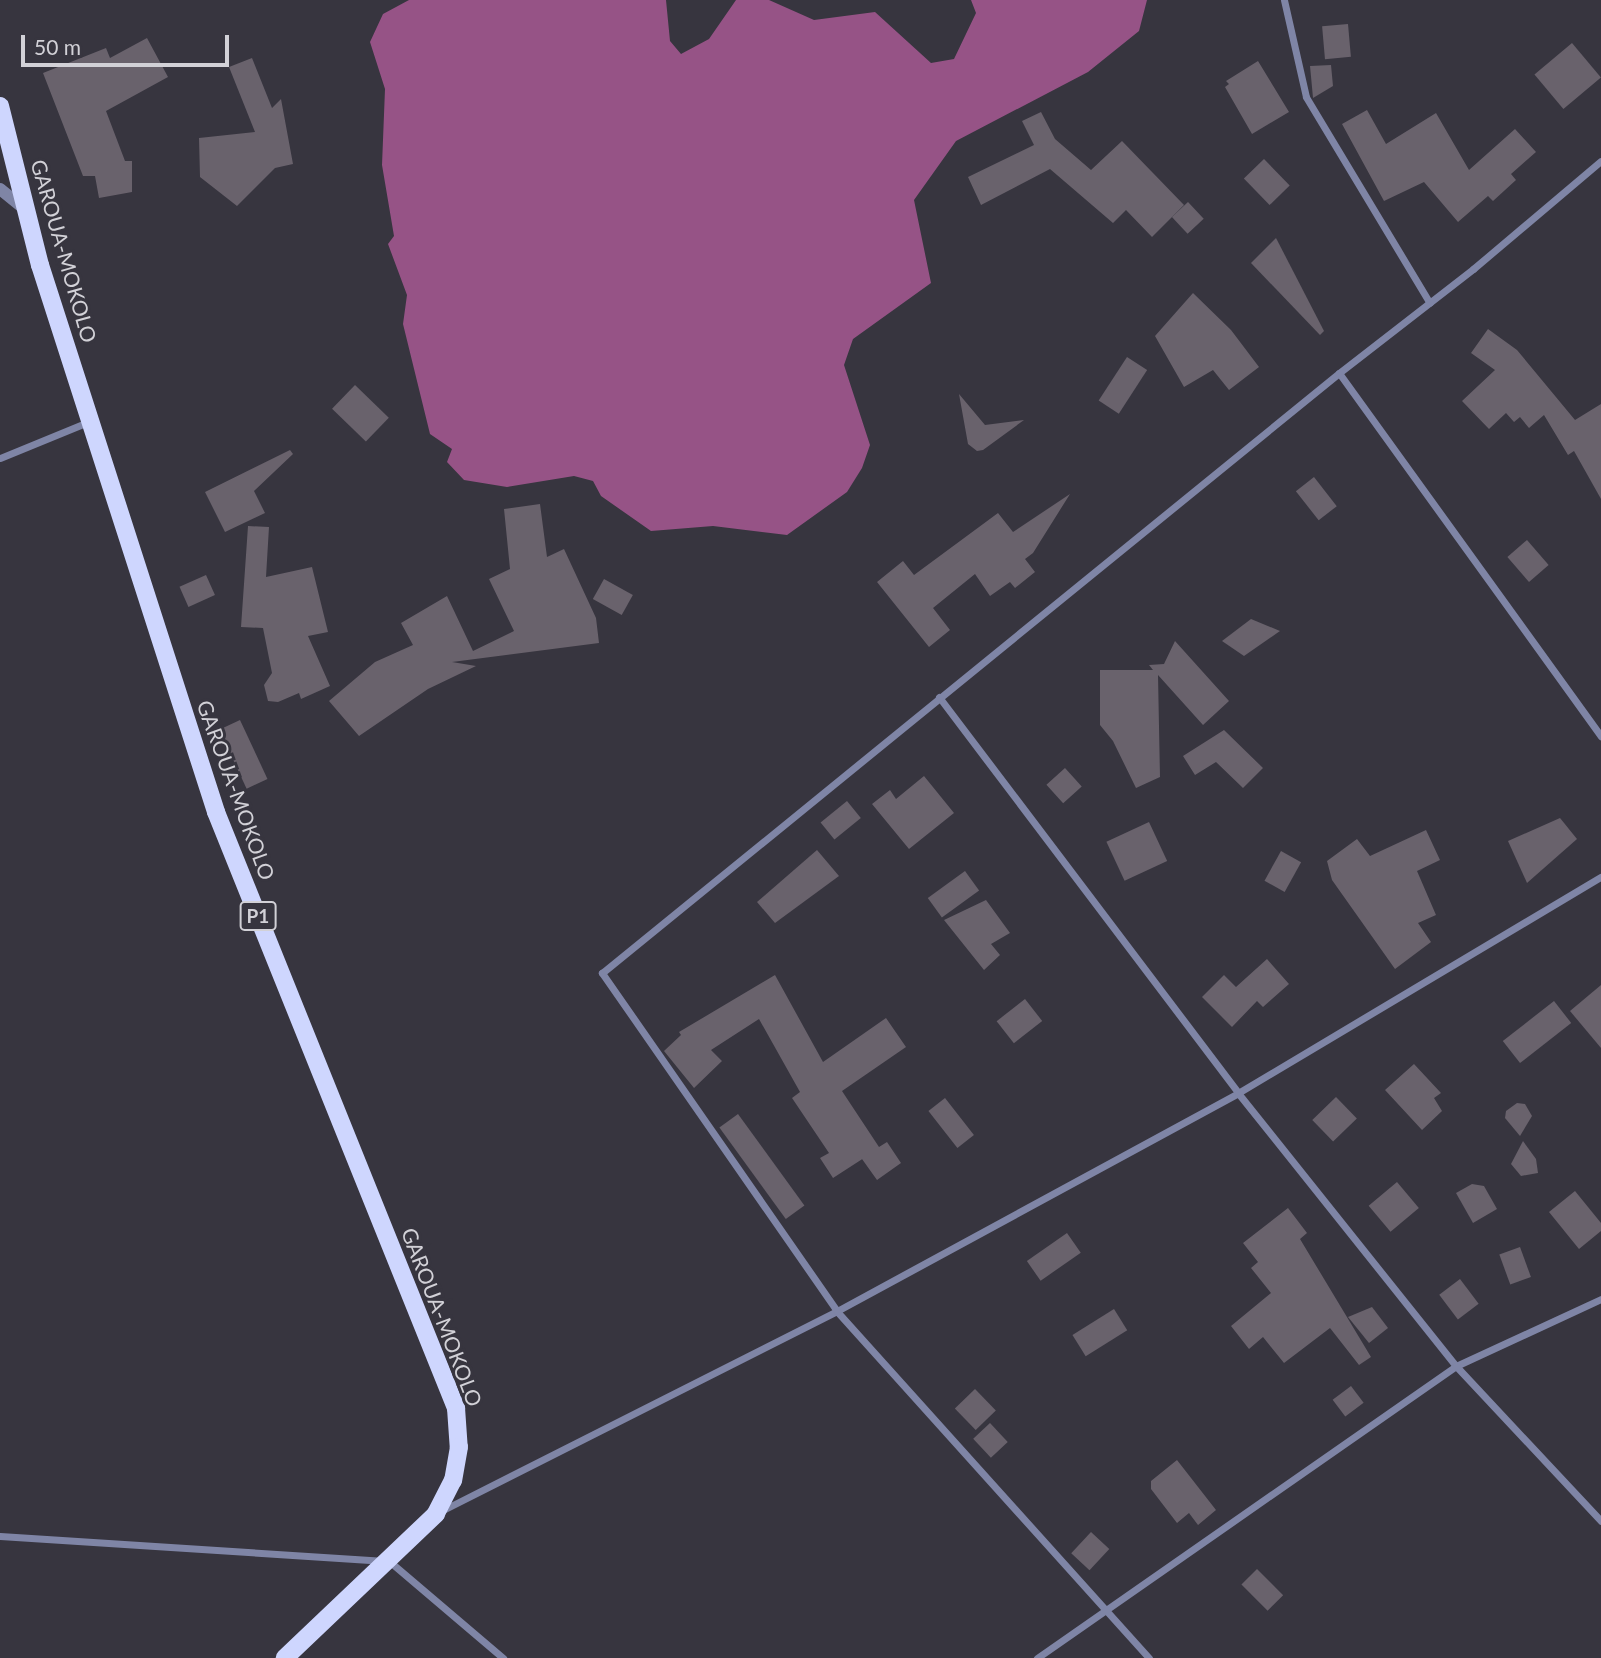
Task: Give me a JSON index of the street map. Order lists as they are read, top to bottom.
{
  "streets": {
    "main road": ["GAROUA-MOKOLO", "P1"]
  },
  "scale_bar": "50 m"
}
